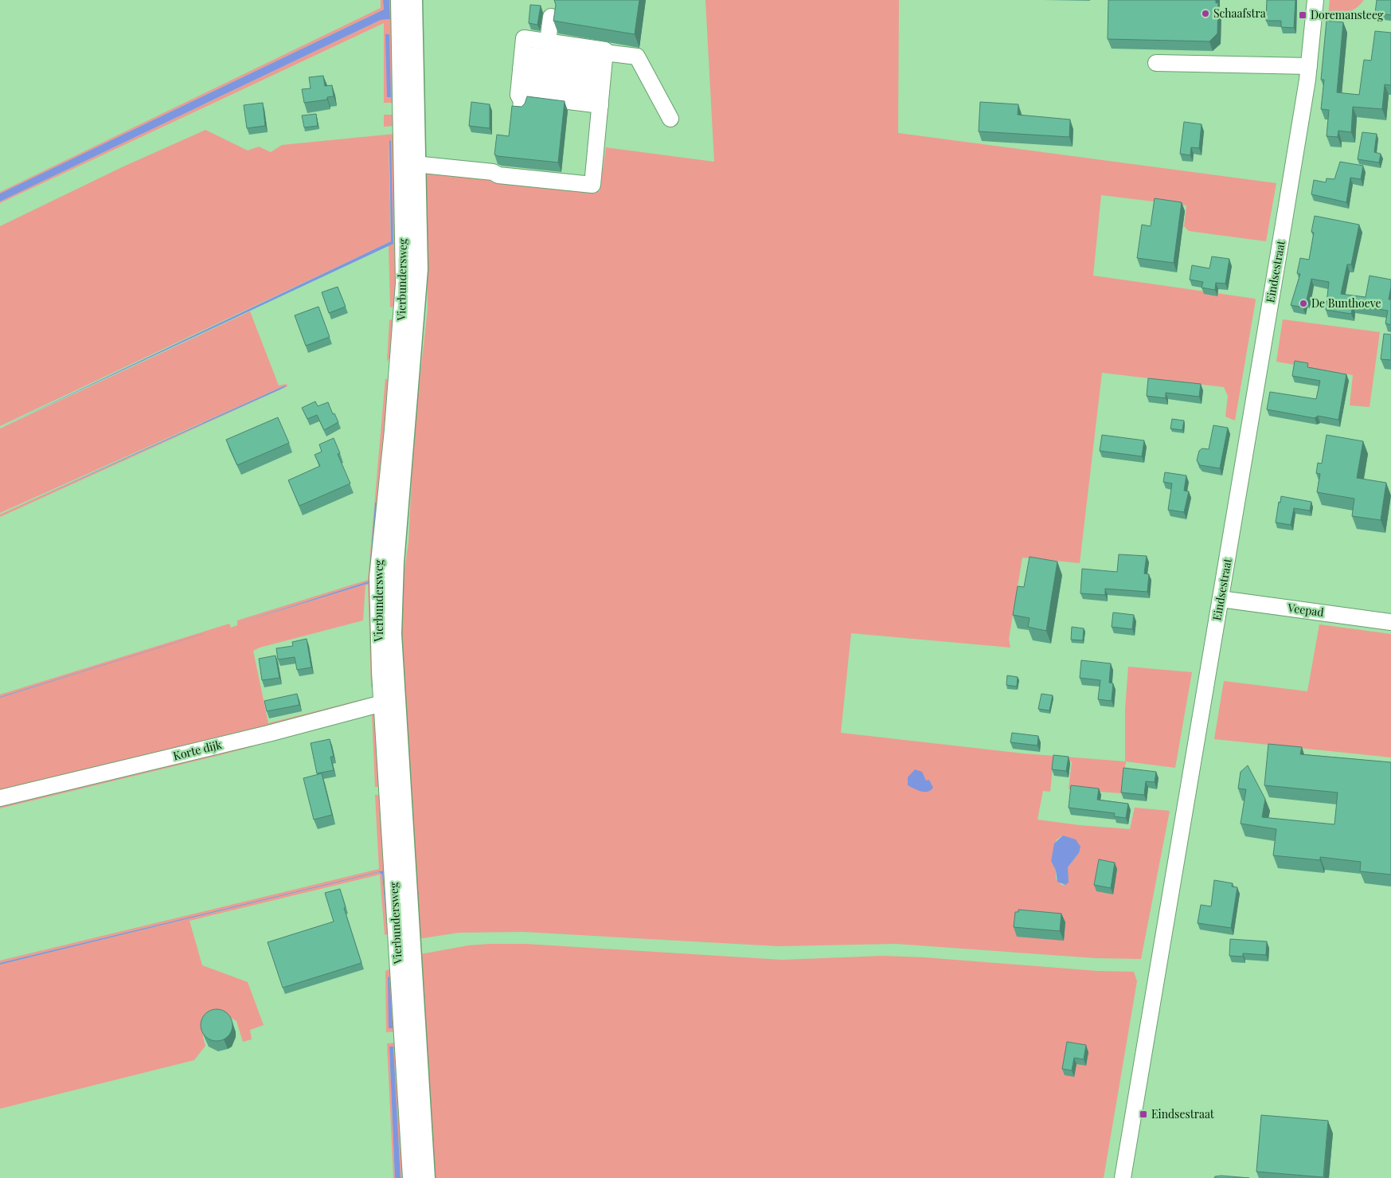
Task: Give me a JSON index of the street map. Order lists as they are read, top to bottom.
{
  "streets": {
    "main road": ["Vierbundersweg"],
    "street": ["Eindsestraat", "Veepad", "Korte dijk"]
  },
  "crossings": [
    ["Eindsestraat", "Veepad"],
    ["Vierbundersweg", "Korte dijk"]
  ],
  "places": {
    "other": ["Schaafstra", "De Bunthoeve"],
    "transit": ["Doremansteeg", "Eindsestraat"]
  }
}
